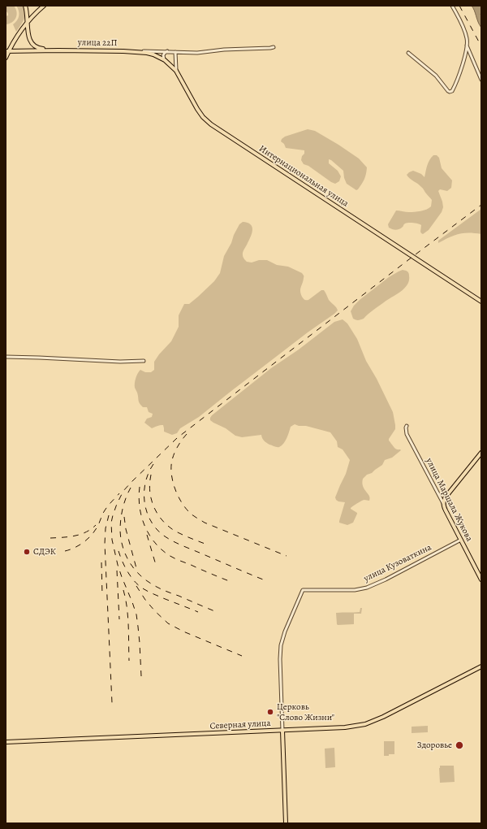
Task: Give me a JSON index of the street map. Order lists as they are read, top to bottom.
{
  "streets": {
    "main road": [
      "улица 22П",
      "Интернациональная улица",
      "улица Маршала Жукова",
      "улица Кузоваткина",
      "Северная улица"
    ]
  },
  "crossings": [
    ["улица 22П", "Интернациональная улица"],
    ["улица Маршала Жукова", "улица Кузоваткина"],
    ["улица Кузоваткина", "Северная улица"]
  ],
  "places": ["СДЭК", "Церковь \"Слово Жизни\"", "Здоровье"]
}
